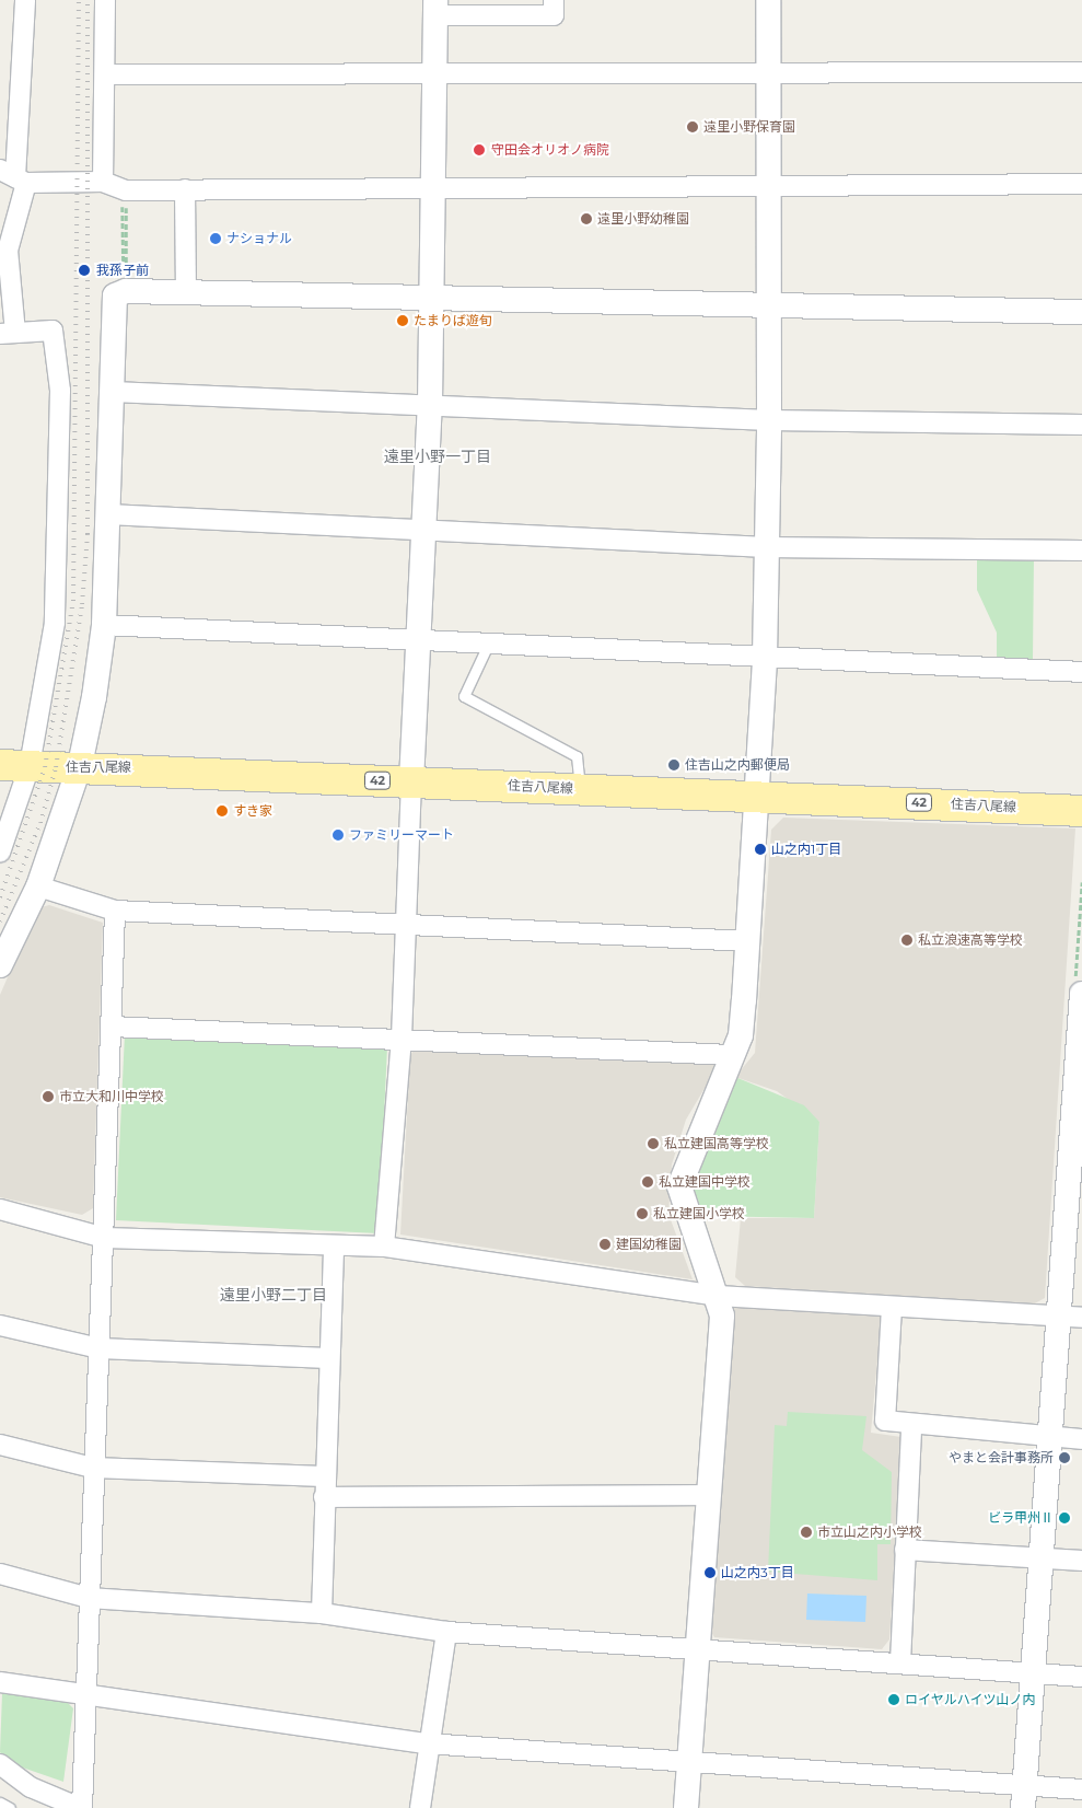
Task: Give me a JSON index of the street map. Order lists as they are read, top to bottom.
{
  "streets": {
    "main road": ["住吉八尾線", "42"]
  },
  "districts": ["遠里小野一丁目", "遠里小野二丁目"],
  "places": [
    "遠里小野保育園",
    "守田会オリオノ病院",
    "遠里小野幼稚園",
    "ナショナル",
    "我孫子前",
    "たまりば遊旬",
    "住吉山之内郵便局",
    "すき家",
    "ファミリーマート",
    "山之内1丁目",
    "私立浪速高等学校",
    "市立大和川中学校",
    "私立建国高等学校",
    "私立建国中学校",
    "私立建国小学校",
    "建国幼稚園",
    "やまと会計事務所",
    "ビラ甲州Ⅱ",
    "市立山之内小学校",
    "山之内3丁目",
    "ロイヤルハイツ山ノ内"
  ]
}
